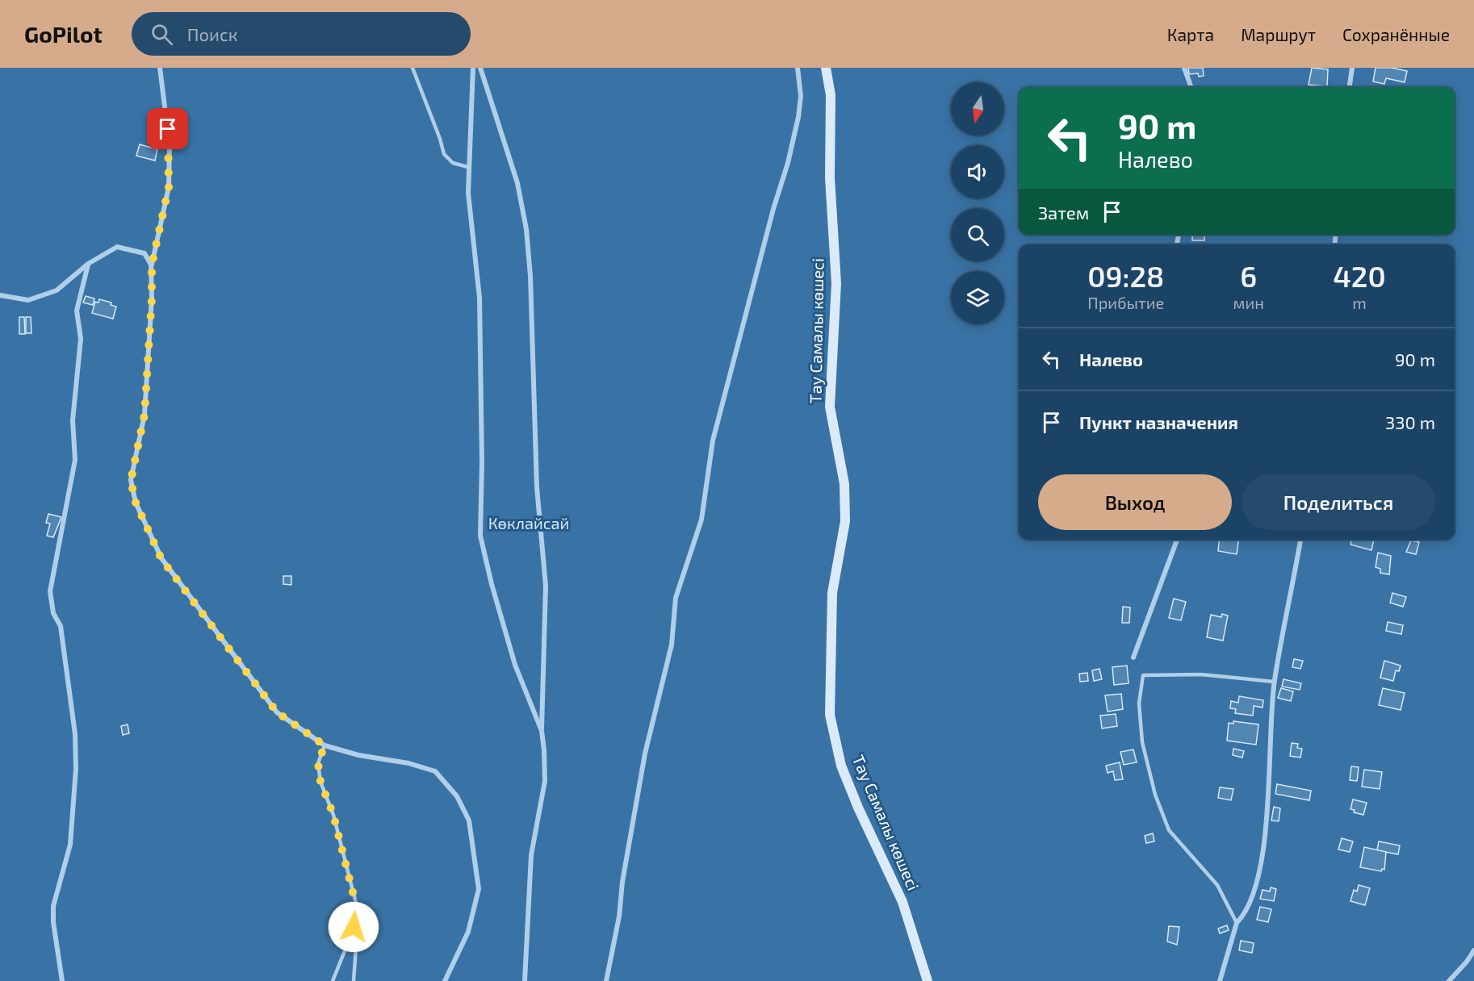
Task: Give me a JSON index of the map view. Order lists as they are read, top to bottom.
{
  "streets": {
    "street": ["Тау Самалы көшесі"]
  },
  "parks": ["Көклайсай"],
  "north": "bottom",
  "page": {
    "header": "GoPilot",
    "search": "Поиск",
    "nav": ["Карта", "Маршрут", "Сохранённые"],
    "turn": ["90 m", "Налево"],
    "then": "Затем",
    "eta": [
      "09:28",
      "Прибытие",
      "6",
      "мин",
      "420",
      "m"
    ],
    "list": [
      {
        "name": "Налево",
        "value": "90 m"
      },
      {
        "name": "Пункт назначения",
        "value": "330 m"
      }
    ],
    "buttons": ["Выход", "Поделиться"]
  }
}
